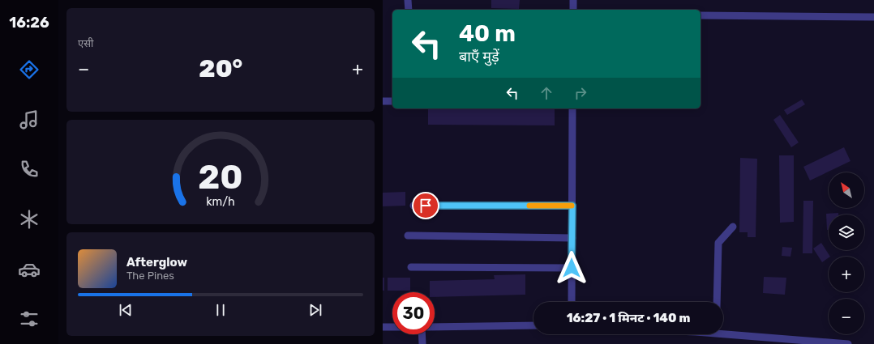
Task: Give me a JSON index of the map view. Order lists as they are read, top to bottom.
{
  "north": "top left",
  "page": {
    "tabs": "16:26",
    "tile": "एसी",
    "turn": ["40 m", "बाएँ मुड़ें"],
    "heat": ["−", "20°", "+"],
    "map_buttons": ["+", "−"],
    "song": ["Afterglow", "The Pines"],
    "limit": "30",
    "trip": "16:27 · 1 मिनट · 140 m",
    "gauge": ["20", "km/h"]
  }
}
